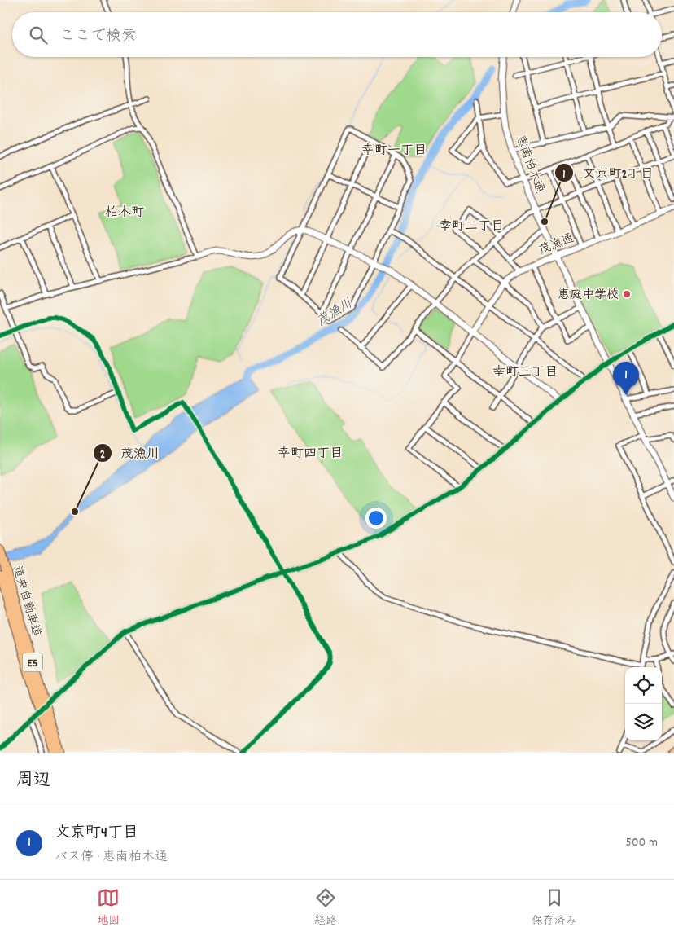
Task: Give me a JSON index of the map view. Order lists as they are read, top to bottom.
{
  "streets": {
    "highway": ["道央自動車道", "E5"],
    "street": ["恵南柏木通", "茂漁通"]
  },
  "crossings": [
    ["恵南柏木通", "茂漁通"]
  ],
  "districts": [
    "幸町一丁目",
    "柏木町",
    "幸町二丁目",
    "幸町三丁目",
    "幸町四丁目"
  ],
  "water": ["茂漁川"],
  "places": ["文京町2丁目", "恵庭中学校", "茂漁川"],
  "page": {
    "search": "ここで検索",
    "pins": "1",
    "heading": "周辺",
    "list": [
      {
        "mark": "1",
        "name": "文京町4丁目",
        "note": "バス停 · 恵南柏木通",
        "value": "500 m"
      }
    ],
    "nav": ["地図", "経路", "保存済み"]
  }
}
